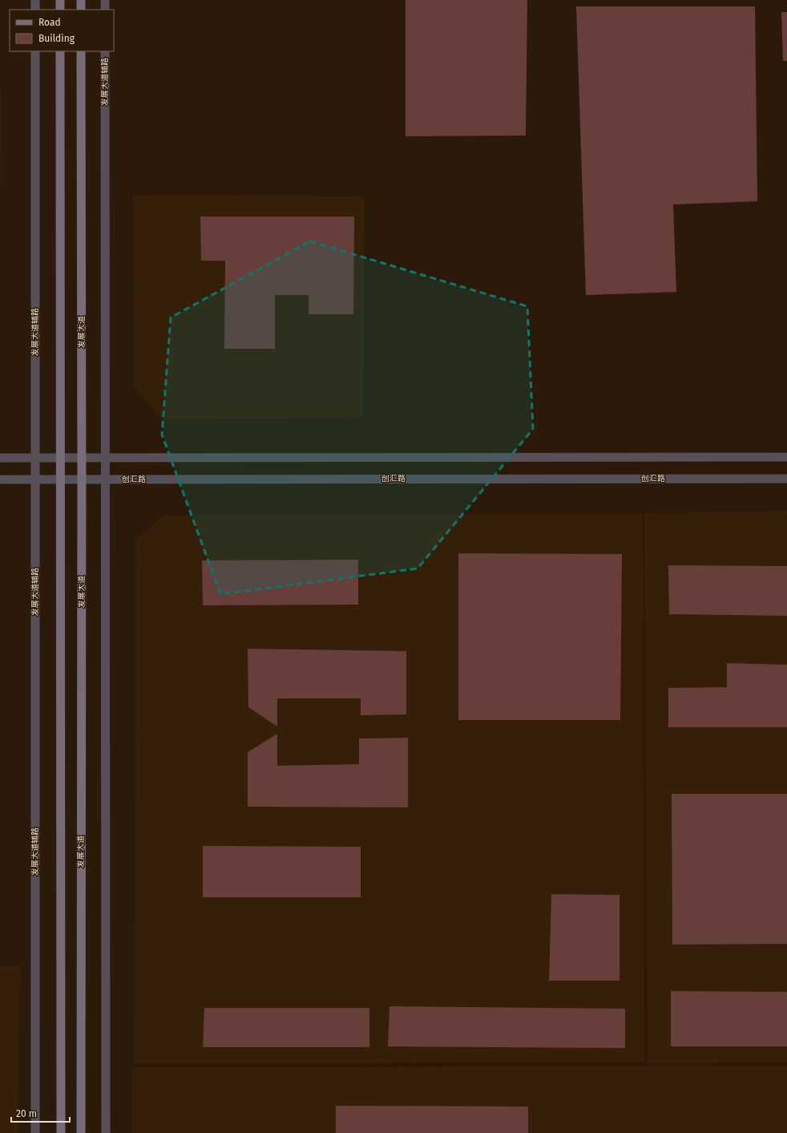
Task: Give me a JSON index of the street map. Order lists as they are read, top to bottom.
{
  "streets": {
    "main road": ["发展大道"],
    "street": ["发展大道辅路", "创汇路"]
  },
  "crossings": [
    ["发展大道辅路", "创汇路"],
    ["发展大道", "创汇路"]
  ],
  "legend": ["Road", "Building"],
  "scale_bar": "20 m"
}
